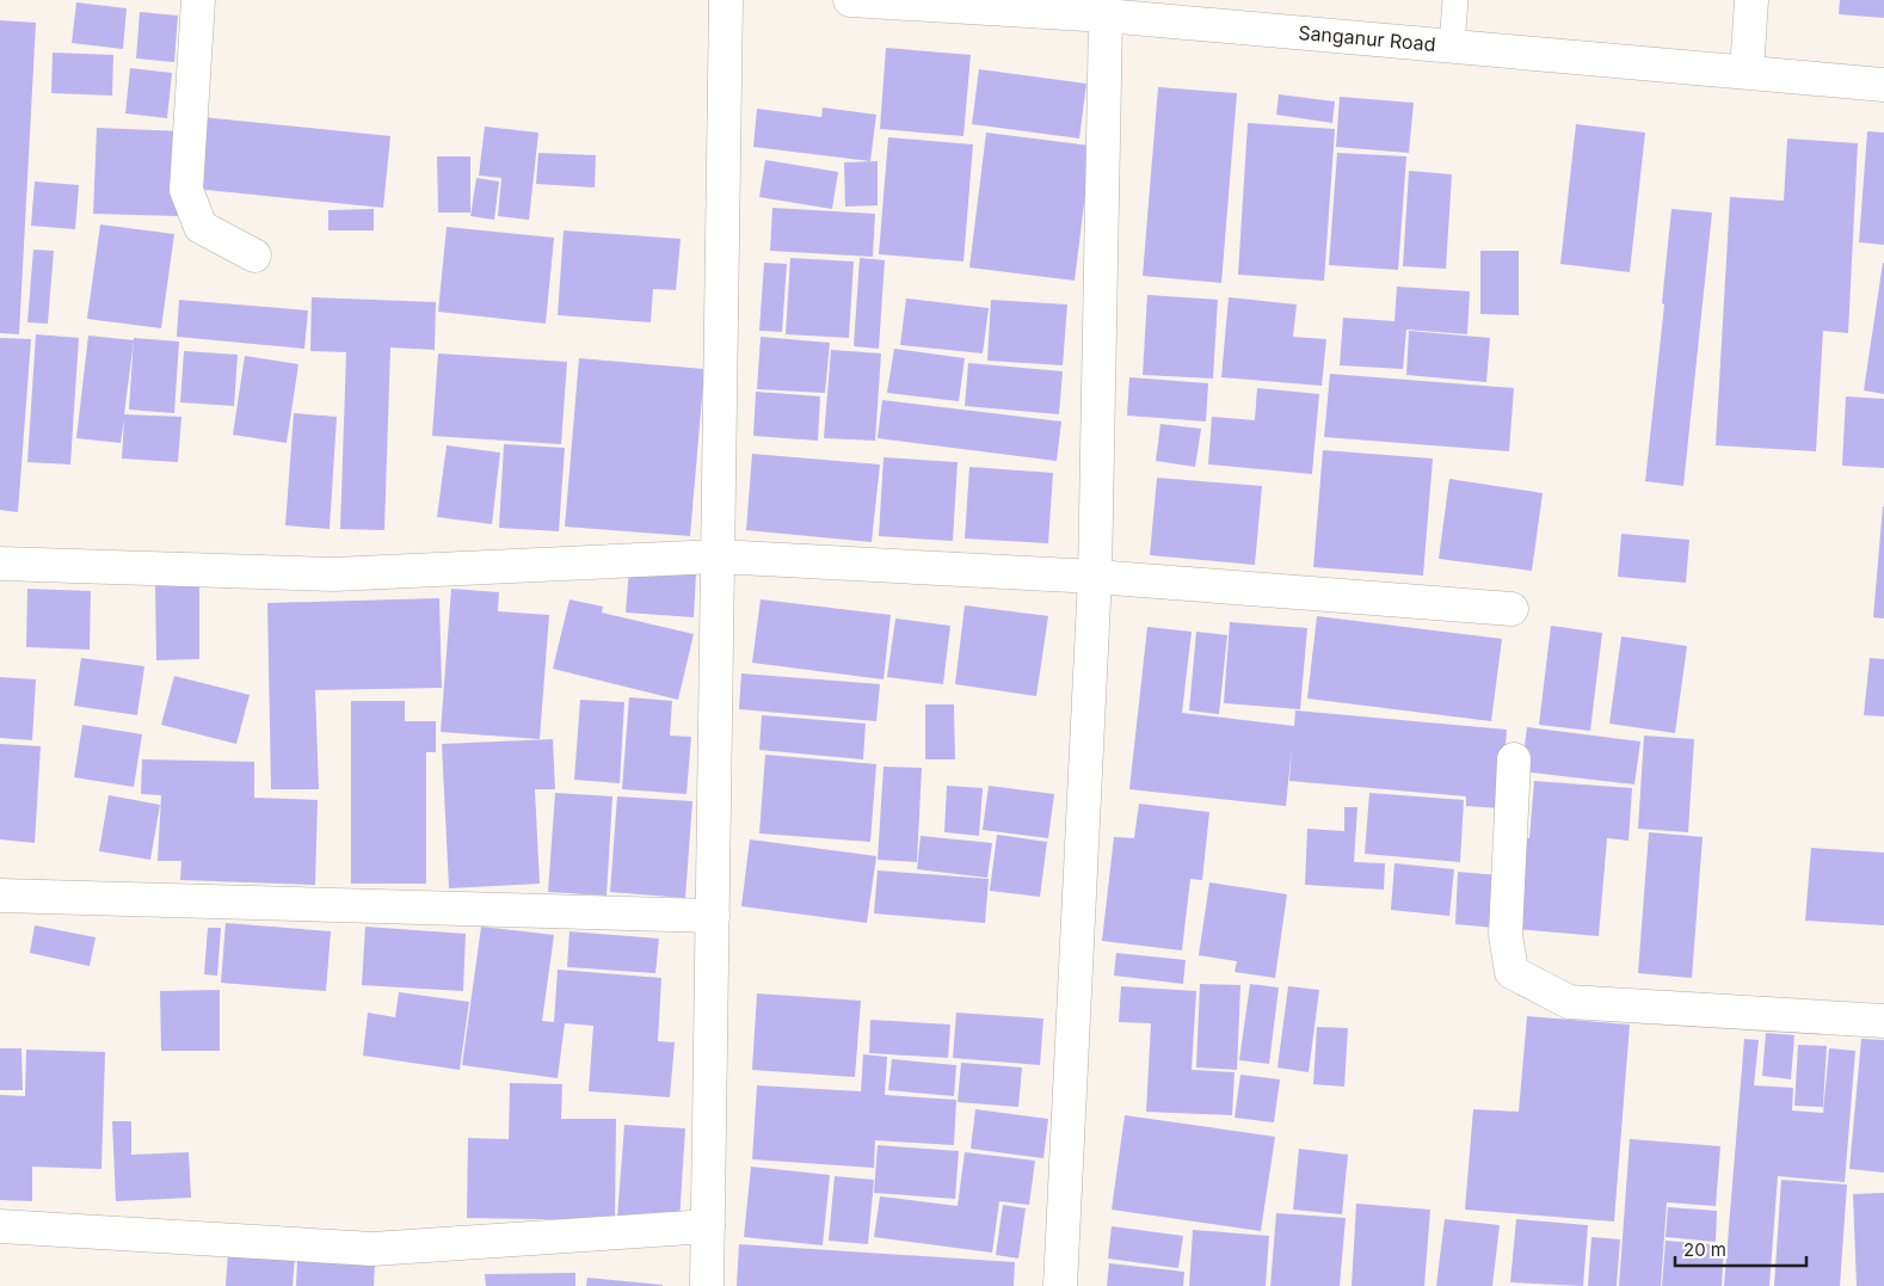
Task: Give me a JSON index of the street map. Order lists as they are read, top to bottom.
{
  "streets": {
    "street": ["Sanganur Road"]
  },
  "scale_bar": "20 m"
}
